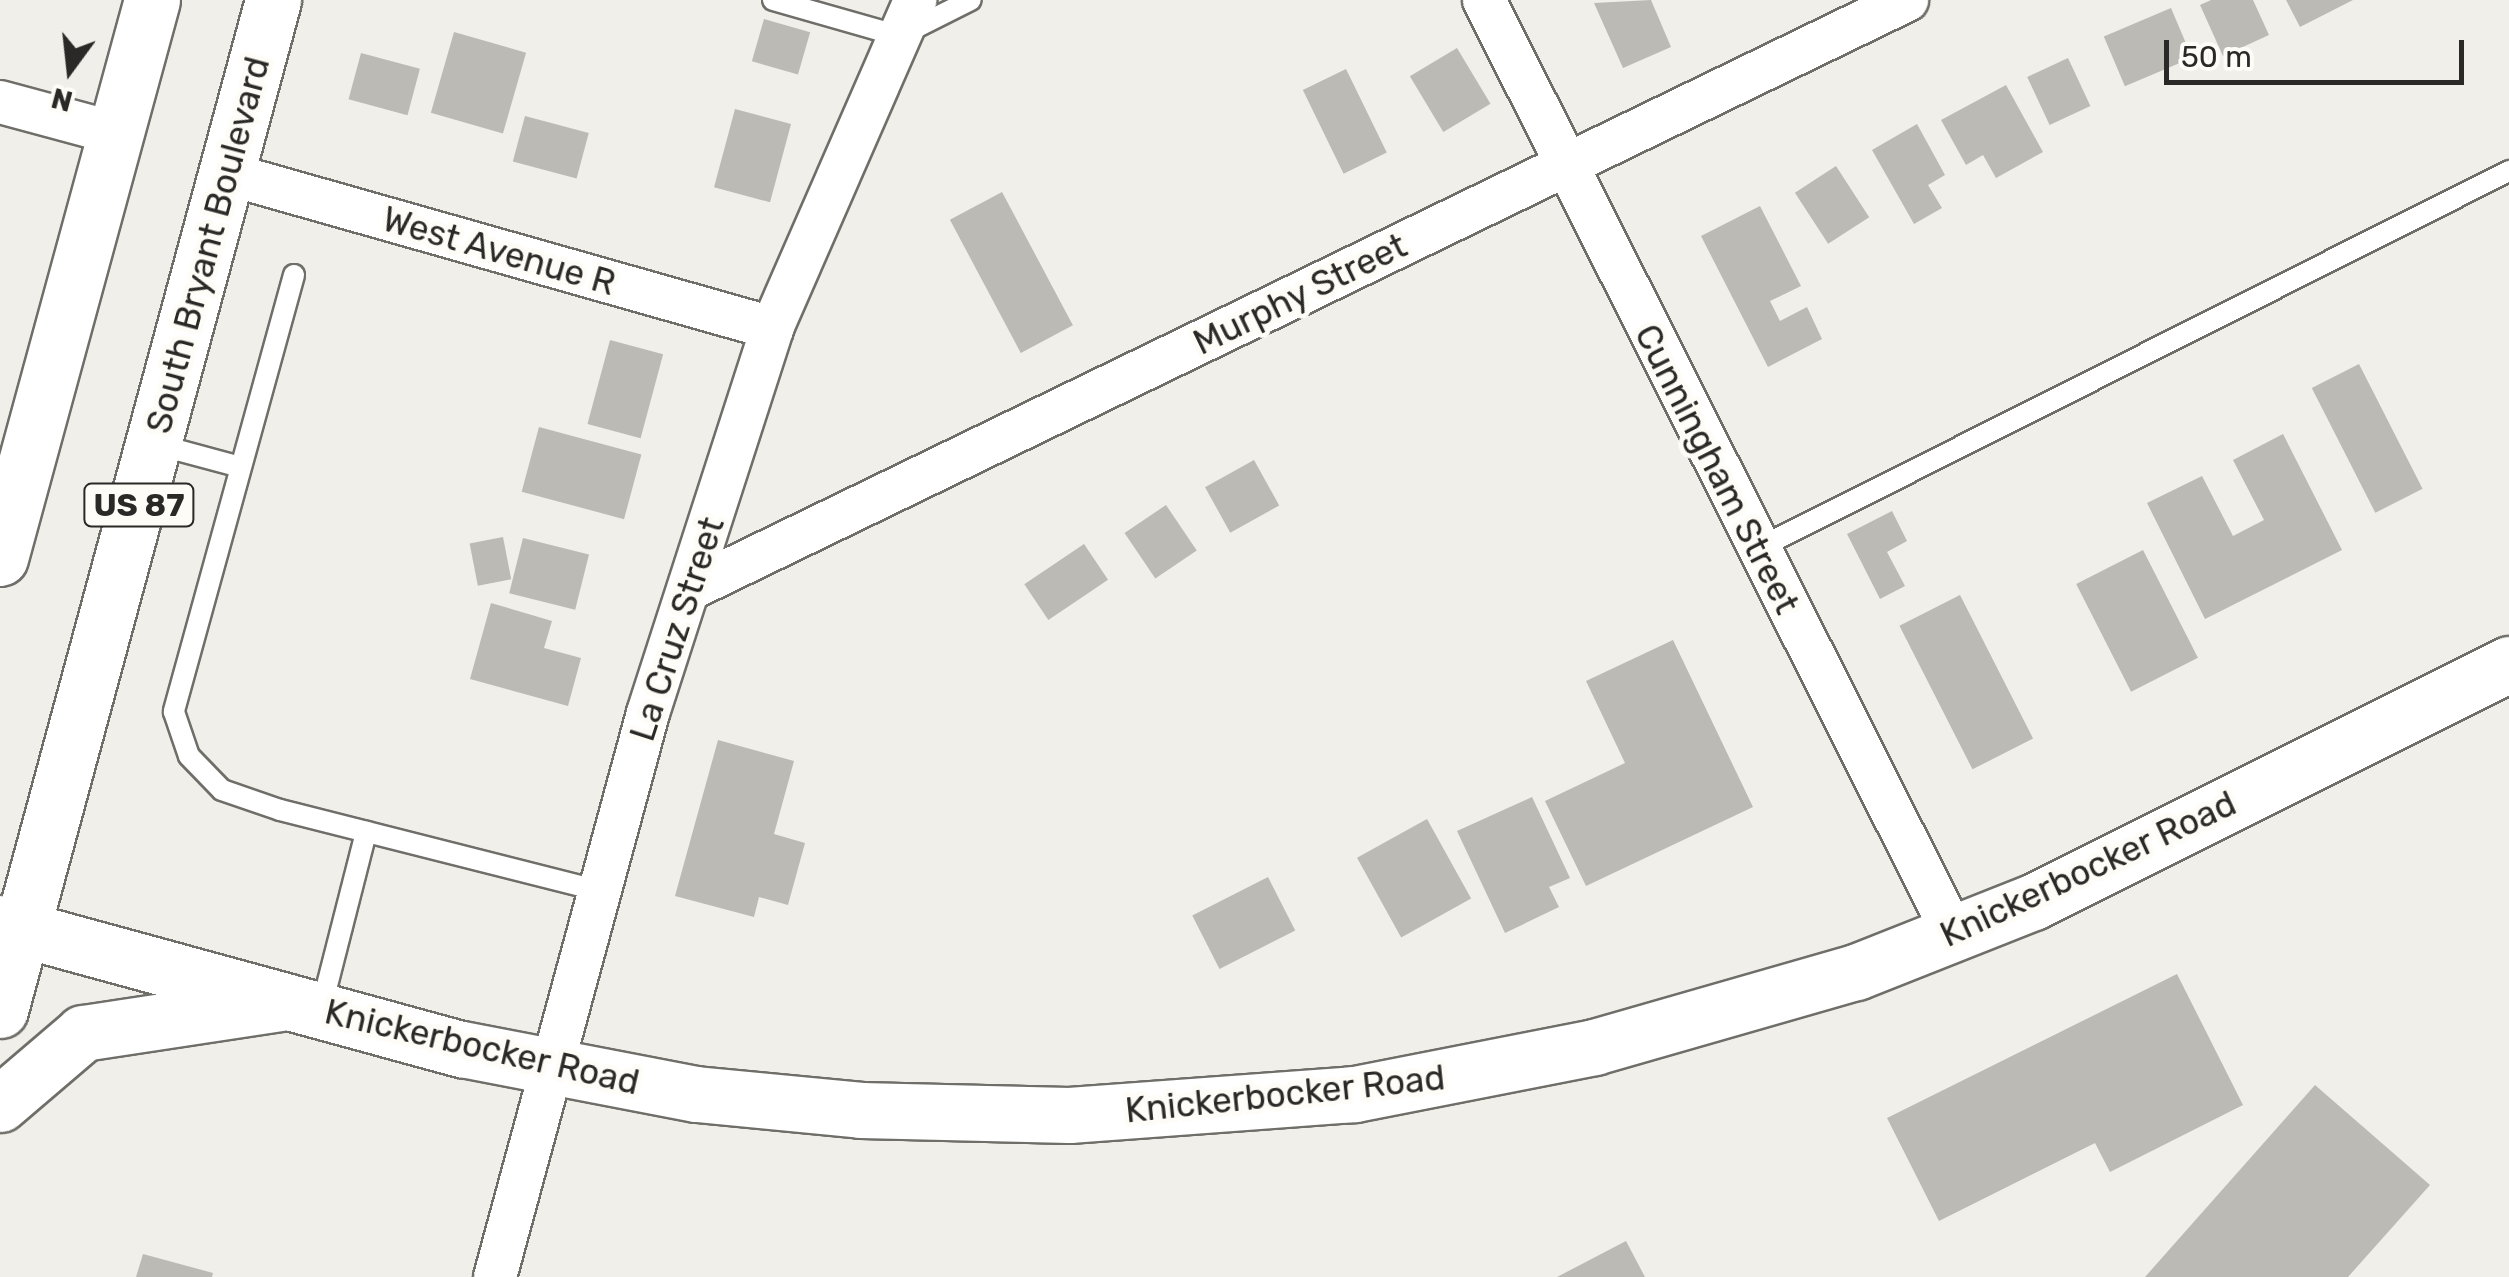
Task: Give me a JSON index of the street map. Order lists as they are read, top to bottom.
{
  "streets": {
    "main road": ["South Bryant Boulevard", "US 87", "Knickerbocker Road"],
    "street": [
      "West Avenue R",
      "Murphy Street",
      "Cunningham Street",
      "La Cruz Street"
    ]
  },
  "crossings": [
    ["South Bryant Boulevard", "West Avenue R"],
    ["South Bryant Boulevard", "Knickerbocker Road"],
    ["West Avenue R", "La Cruz Street"],
    ["Murphy Street", "Cunningham Street"],
    ["Murphy Street", "La Cruz Street"],
    ["Cunningham Street", "Knickerbocker Road"],
    ["La Cruz Street", "Knickerbocker Road"]
  ],
  "scale_bar": "50 m",
  "north": "bottom"
}
